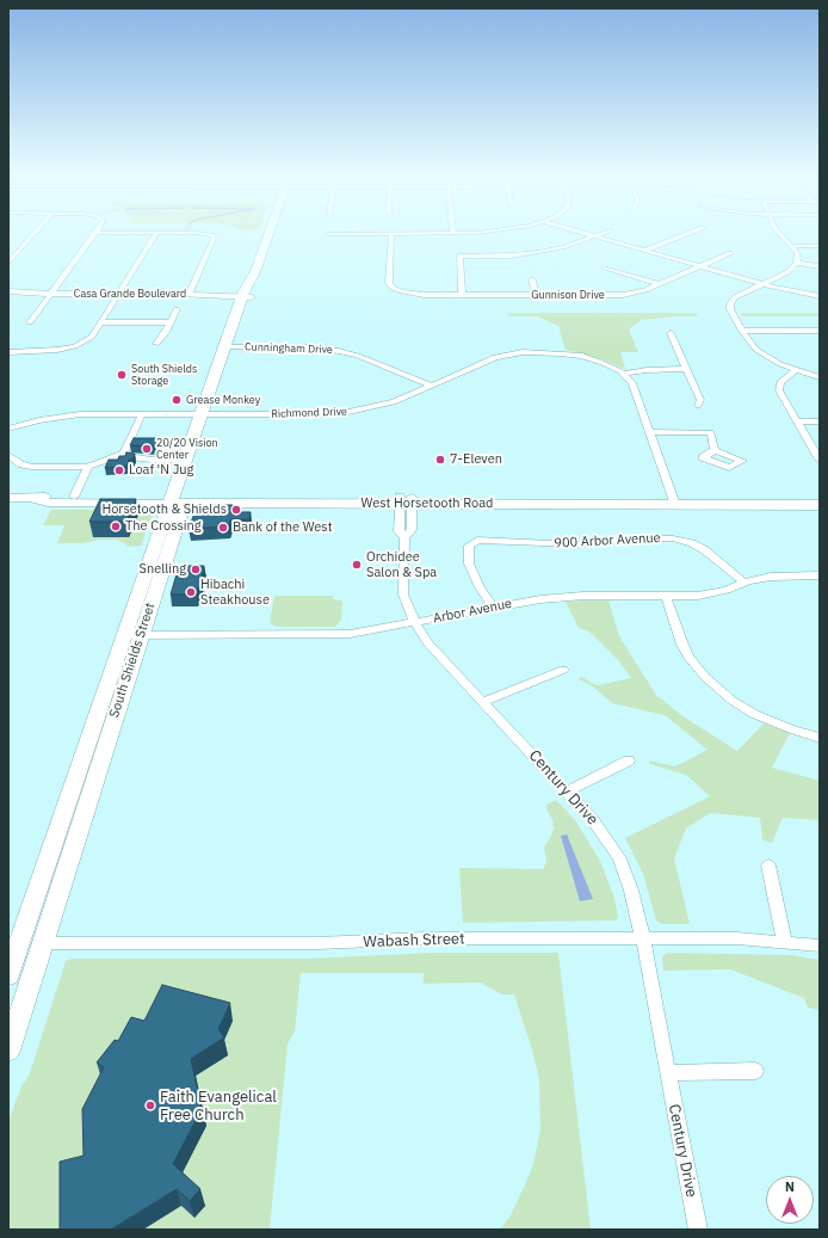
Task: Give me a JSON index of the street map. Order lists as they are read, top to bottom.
{
  "streets": {
    "main road": ["West Horsetooth Road", "South Shields Street"],
    "street": [
      "Casa Grande Boulevard",
      "Gunnison Drive",
      "Cunningham Drive",
      "Richmond Drive",
      "900 Arbor Avenue",
      "Arbor Avenue",
      "Century Drive",
      "Wabash Street"
    ]
  },
  "crossings": [
    ["Casa Grande Boulevard", "South Shields Street"],
    ["Cunningham Drive", "Richmond Drive"],
    ["Cunningham Drive", "South Shields Street"],
    ["Richmond Drive", "South Shields Street"],
    ["West Horsetooth Road", "South Shields Street"],
    ["West Horsetooth Road", "Century Drive"],
    ["900 Arbor Avenue", "Arbor Avenue"],
    ["Arbor Avenue", "South Shields Street"],
    ["Arbor Avenue", "Century Drive"],
    ["South Shields Street", "Wabash Street"],
    ["Century Drive", "Wabash Street"]
  ],
  "places": [
    "South Shields Storage",
    "Grease Monkey",
    "20/20 Vision Center",
    "7-Eleven",
    "Loaf 'N Jug",
    "Horsetooth & Shields",
    "The Crossing",
    "Bank of the West",
    "Orchidee Salon & Spa",
    "Snelling",
    "Hibachi Steakhouse",
    "Faith Evangelical Free Church"
  ],
  "north": "top"
}
